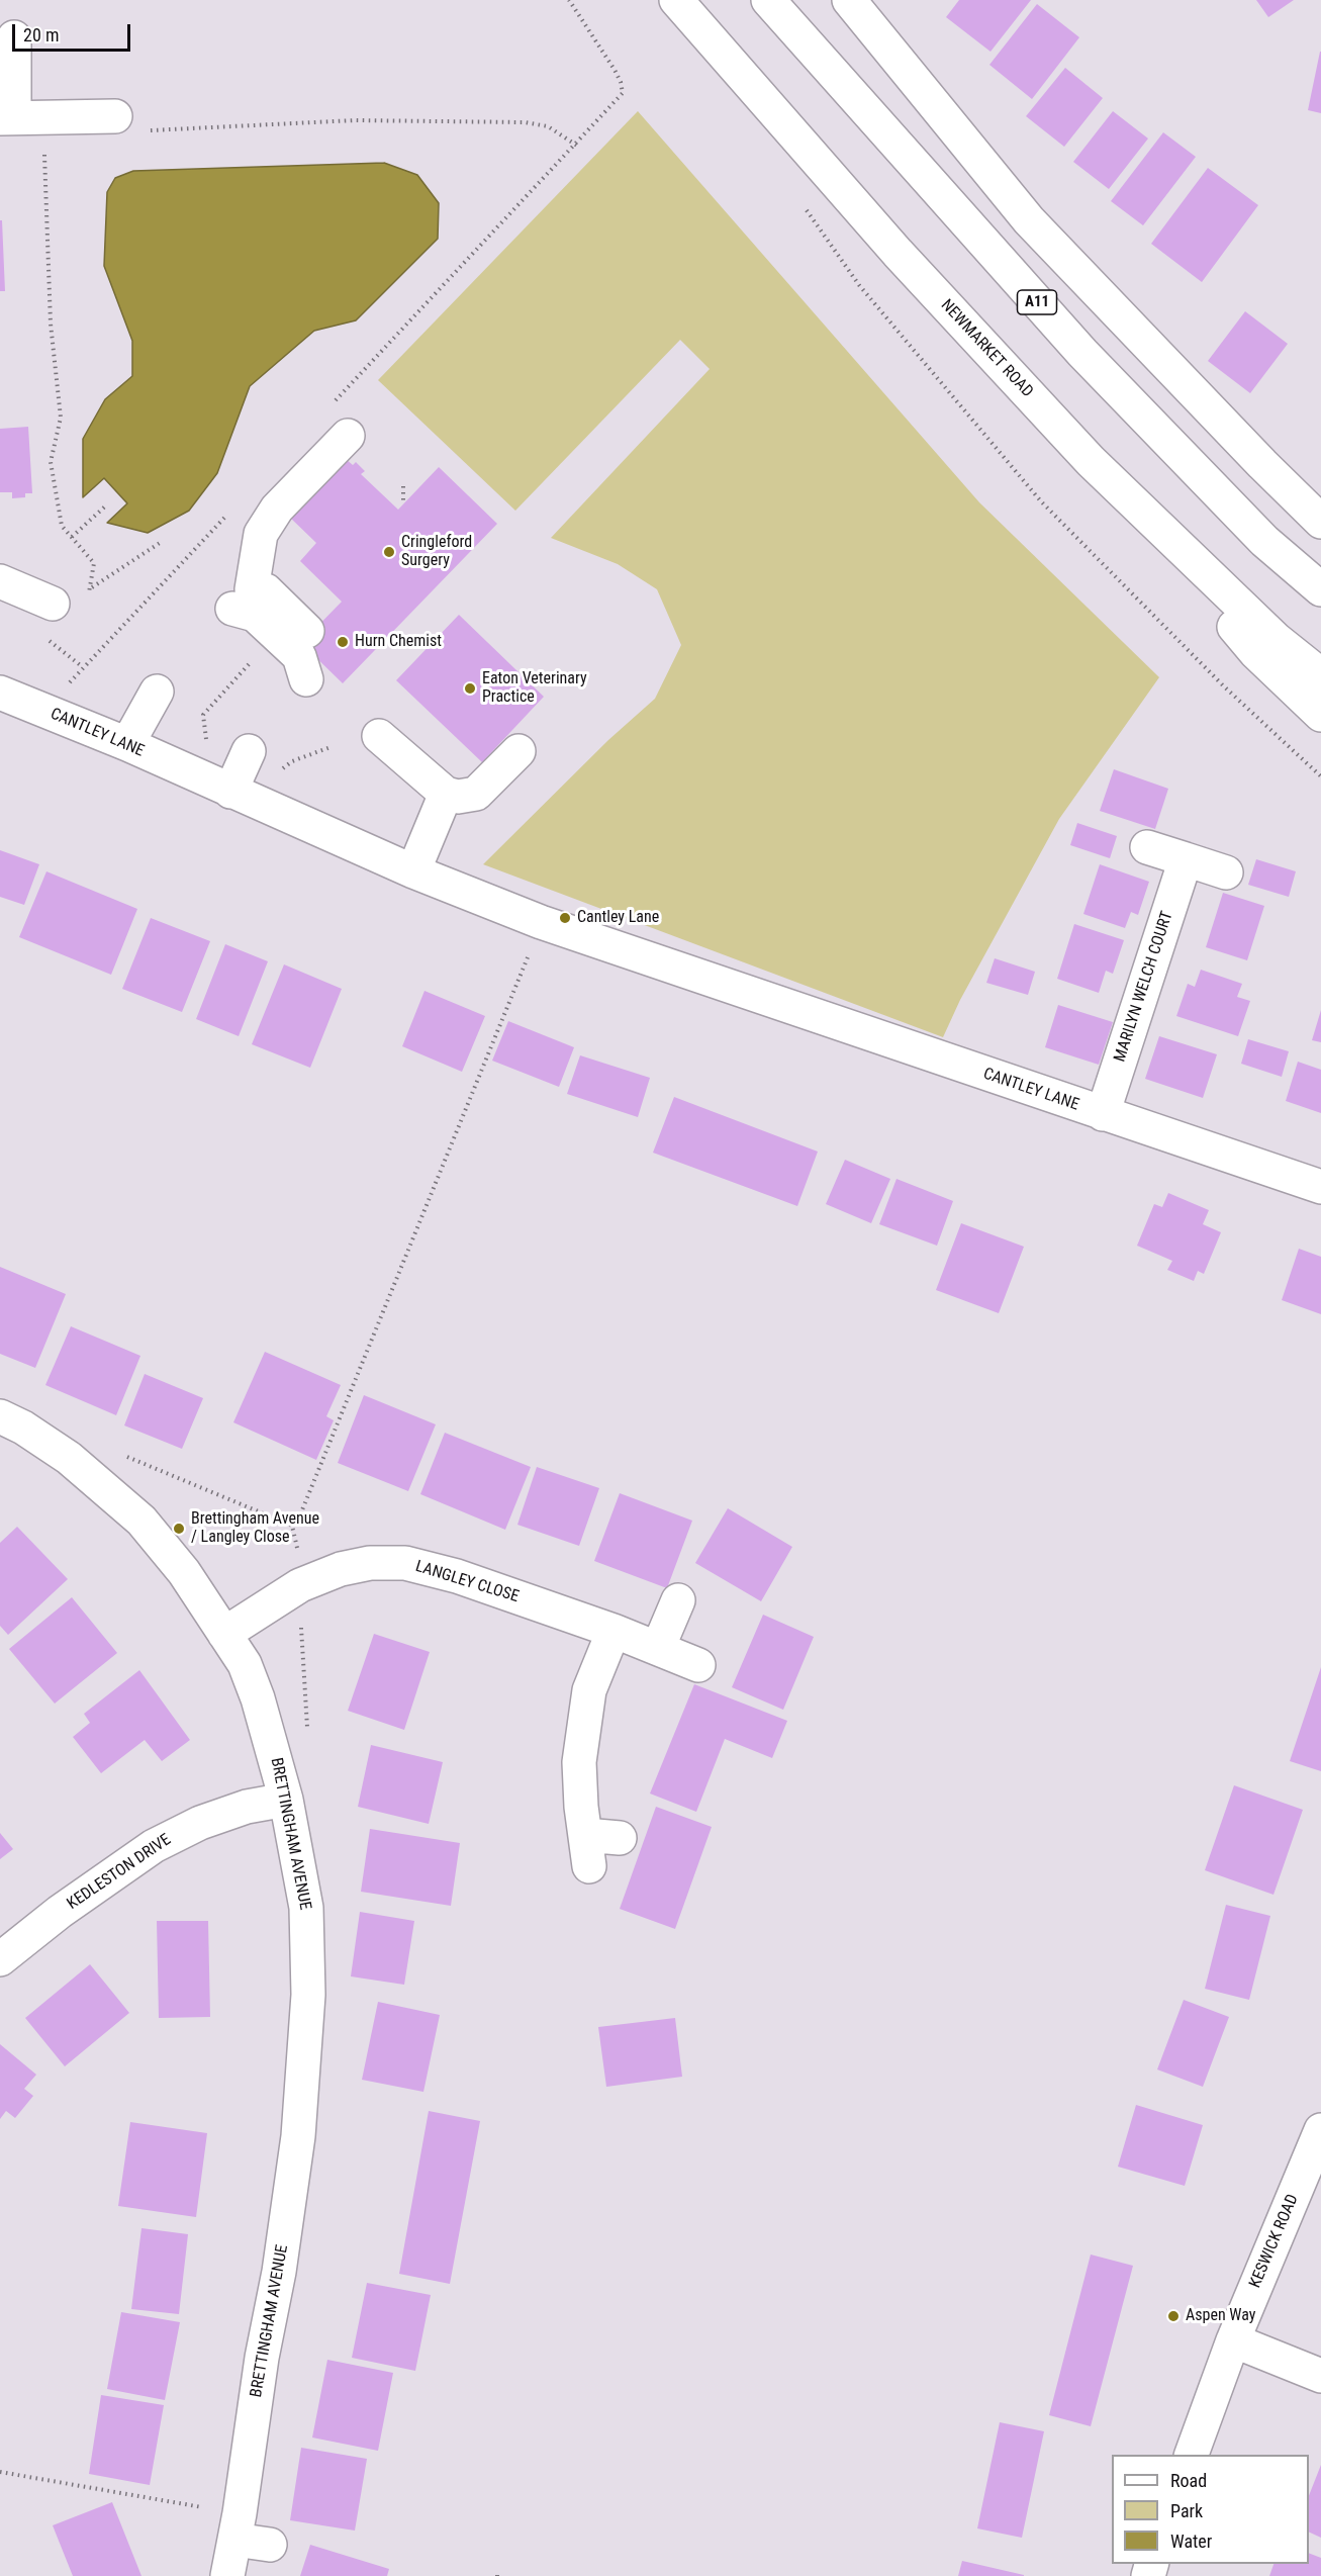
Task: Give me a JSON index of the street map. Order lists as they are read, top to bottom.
{
  "streets": {
    "main road": [
      "A11",
      "NEWMARKET ROAD",
      "CANTLEY LANE",
      "MARILYN WELCH COURT",
      "LANGLEY CLOSE",
      "BRETTINGHAM AVENUE",
      "KEDLESTON DRIVE",
      "KESWICK ROAD"
    ]
  },
  "crossings": [
    ["CANTLEY LANE", "MARILYN WELCH COURT"],
    ["LANGLEY CLOSE", "BRETTINGHAM AVENUE"],
    ["BRETTINGHAM AVENUE", "KEDLESTON DRIVE"]
  ],
  "places": [
    "Cringleford Surgery",
    "Hurn Chemist",
    "Eaton Veterinary Practice",
    "Cantley Lane",
    "Brettingham Avenue / Langley Close",
    "Aspen Way"
  ],
  "legend": ["Road", "Park", "Water"],
  "scale_bar": "20 m"
}
